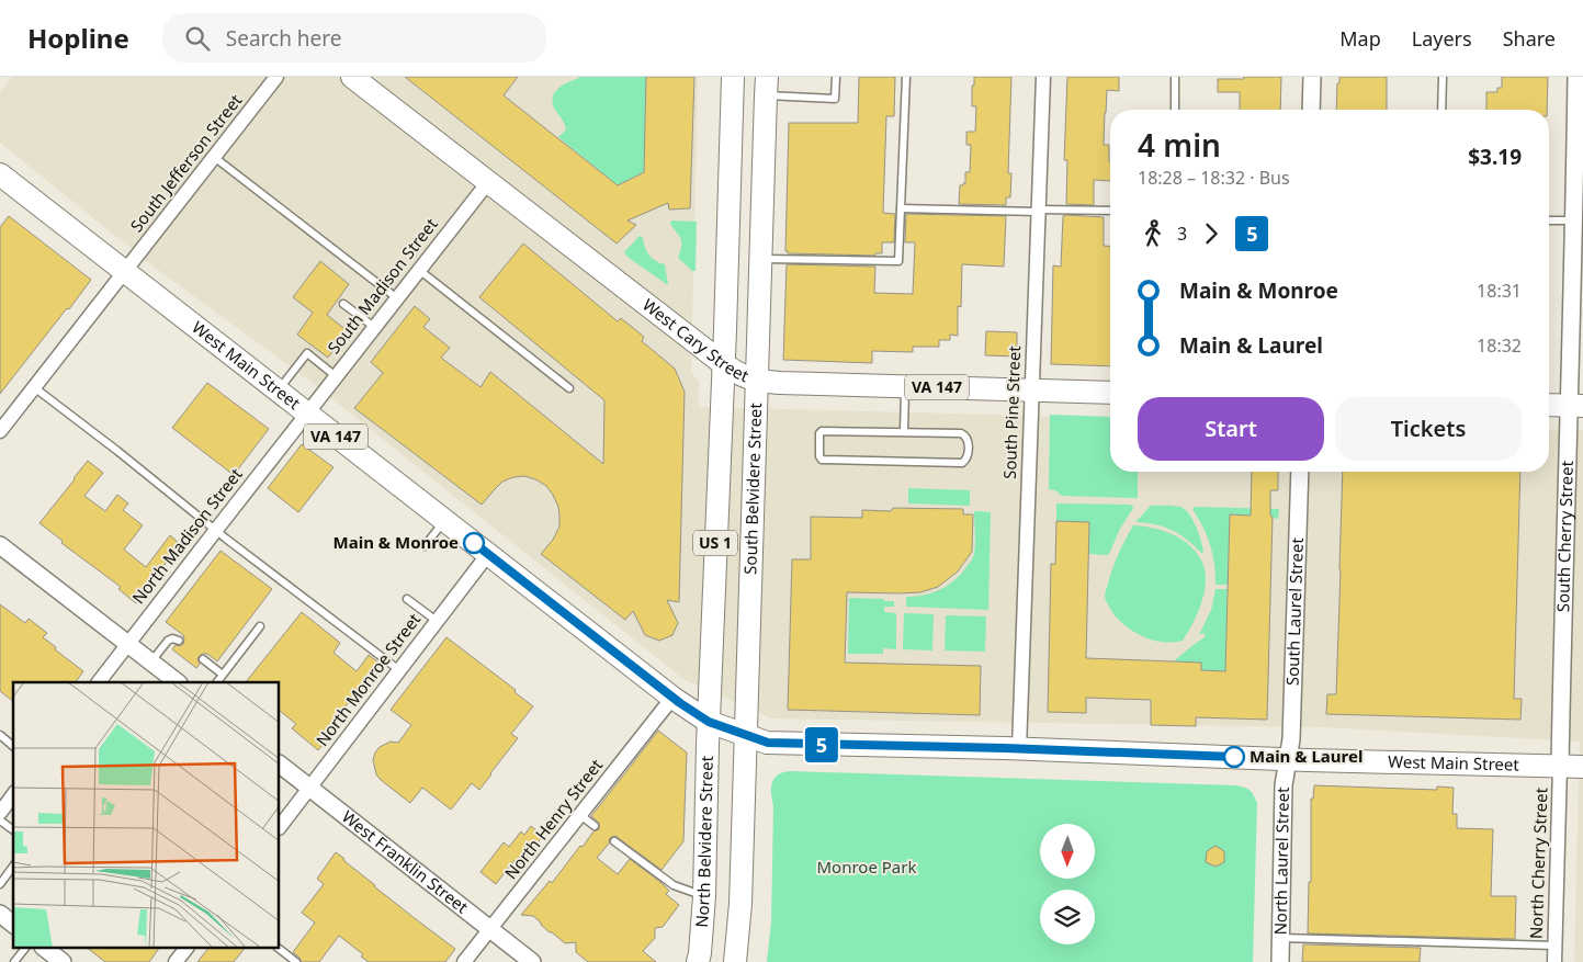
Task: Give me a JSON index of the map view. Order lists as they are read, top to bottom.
{
  "streets": {
    "main road": [
      "West Cary Street",
      "West Main Street",
      "VA 147",
      "South Belvidere Street",
      "US 1",
      "North Belvidere Street"
    ],
    "street": [
      "South Jefferson Street",
      "South Madison Street",
      "South Pine Street",
      "North Madison Street",
      "South Cherry Street",
      "South Laurel Street",
      "North Monroe Street",
      "North Henry Street",
      "North Laurel Street",
      "West Franklin Street",
      "North Cherry Street"
    ]
  },
  "crossings": [
    ["South Jefferson Street", "West Main Street"],
    ["South Madison Street", "West Cary Street"],
    ["South Madison Street", "West Main Street"],
    ["South Madison Street", "North Madison Street"],
    ["West Cary Street", "South Pine Street"],
    ["West Cary Street", "South Belvidere Street"],
    ["West Main Street", "South Pine Street"],
    ["West Main Street", "South Belvidere Street"],
    ["West Main Street", "North Madison Street"],
    ["West Main Street", "South Cherry Street"],
    ["West Main Street", "US 1"],
    ["West Main Street", "South Laurel Street"],
    ["West Main Street", "North Monroe Street"],
    ["West Main Street", "North Henry Street"],
    ["West Main Street", "North Belvidere Street"],
    ["West Main Street", "North Laurel Street"],
    ["West Main Street", "North Cherry Street"],
    ["South Belvidere Street", "US 1"],
    ["South Belvidere Street", "North Belvidere Street"],
    ["South Cherry Street", "North Cherry Street"],
    ["South Laurel Street", "North Laurel Street"],
    ["North Monroe Street", "West Franklin Street"],
    ["North Henry Street", "West Franklin Street"]
  ],
  "parks": ["Monroe Park"],
  "places": ["Main & Monroe", "Main & Laurel"],
  "lines": ["bus line 5"],
  "north": "bottom",
  "page": {
    "header": "Hopline",
    "search": "Search here",
    "nav": ["Map", "Layers", "Share"],
    "on_map": "5",
    "heading": ["4 min", "18:28 – 18:32 · Bus", "$3.19"],
    "legs": ["3", "5"],
    "list": [
      {
        "name": "Main & Monroe",
        "value": "18:31"
      },
      {
        "name": "Main & Laurel",
        "value": "18:32"
      }
    ],
    "buttons": ["Start", "Tickets"]
  }
}
